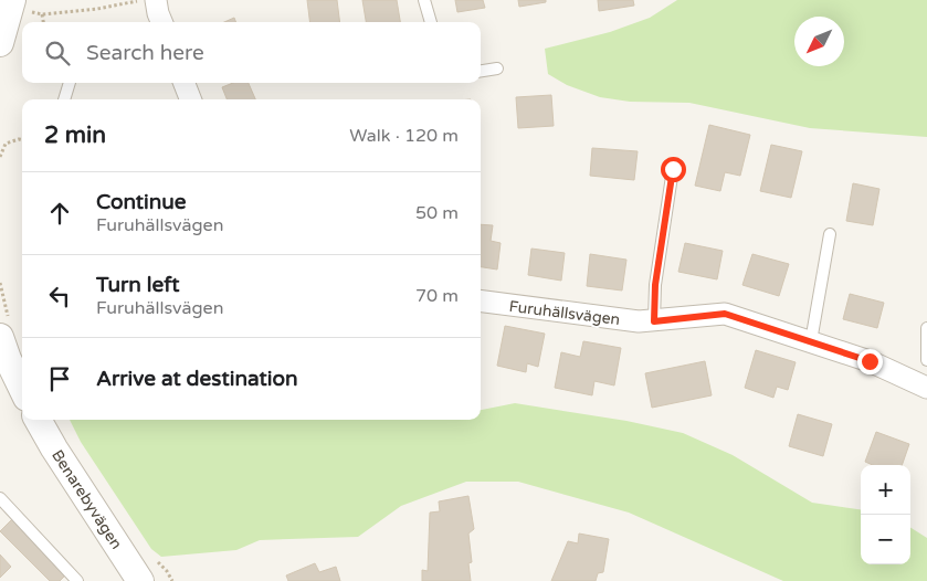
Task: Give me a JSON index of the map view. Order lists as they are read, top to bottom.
{
  "streets": {
    "street": ["Furuhällsvägen", "Benarebyvägen"]
  },
  "north": "bottom left",
  "page": {
    "search": "Search here",
    "heading": ["2 min", "Walk · 120 m"],
    "list": [
      ["Continue", "Furuhällsvägen", "50 m"],
      ["Turn left", "Furuhällsvägen", "70 m"],
      "Arrive at destination"
    ],
    "map_buttons": ["+", "−"]
  }
}
